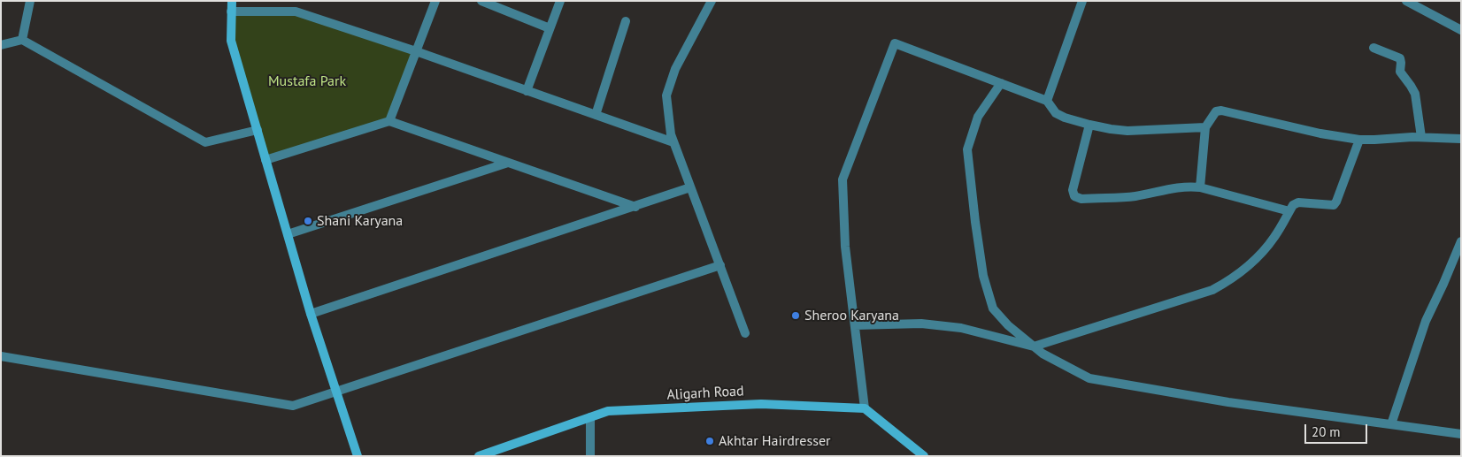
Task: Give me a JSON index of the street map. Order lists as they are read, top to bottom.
{
  "streets": {
    "street": ["Aligarh Road"]
  },
  "parks": ["Mustafa Park"],
  "places": ["Shani Karyana", "Sheroo Karyana", "Akhtar Hairdresser"],
  "scale_bar": "20 m"
}
